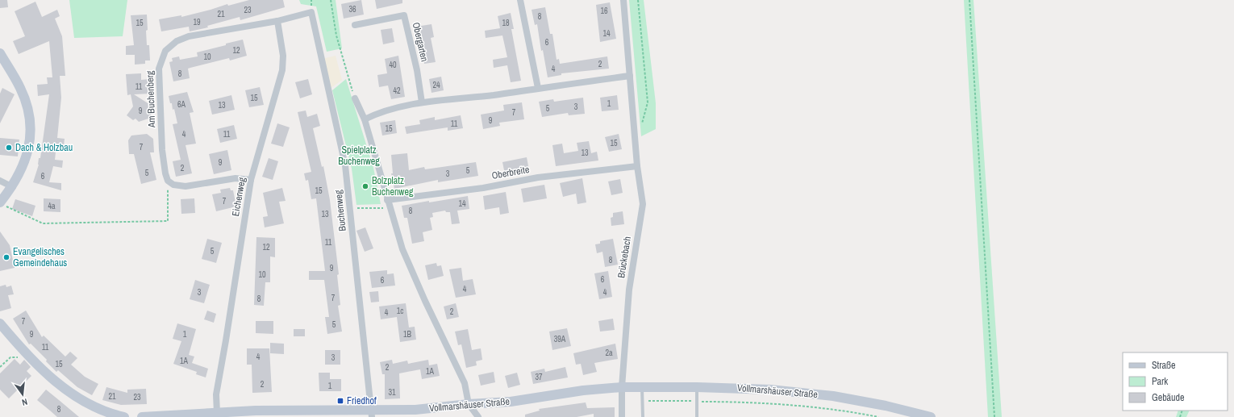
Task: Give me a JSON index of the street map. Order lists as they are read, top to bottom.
{
  "streets": {
    "main road": ["Vollmarshäuser Straße"],
    "street": [
      "Obergarten",
      "Am Buchenberg",
      "Oberbreite",
      "Eichenweg",
      "Buchenweg",
      "Brückebach"
    ]
  },
  "crossings": [
    ["Am Buchenberg", "Eichenweg"],
    ["Am Buchenberg", "Buchenweg"],
    ["Oberbreite", "Brückebach"],
    ["Eichenweg", "Buchenweg"],
    ["Eichenweg", "Vollmarshäuser Straße"],
    ["Buchenweg", "Vollmarshäuser Straße"],
    ["Brückebach", "Vollmarshäuser Straße"]
  ],
  "parks": ["Spielplatz Buchenweg"],
  "places": {
    "other": ["Dach & Holzbau", "Bolzplatz Buchenweg", "Evangelisches Gemeindehaus"],
    "transit": ["Friedhof"]
  },
  "house_numbers": [
    "36",
    "23",
    "16",
    "21",
    "8",
    "19",
    "15",
    "18",
    "14",
    "6",
    "12",
    "10",
    "2",
    "40",
    "4",
    "8",
    "24",
    "11",
    "42",
    "15",
    "1",
    "6A",
    "13",
    "3",
    "5",
    "9",
    "7",
    "9",
    "11",
    "15",
    "4",
    "11",
    "15",
    "7",
    "13",
    "9",
    "2",
    "5",
    "5",
    "3",
    "6",
    "15",
    "7",
    "14",
    "4a",
    "8",
    "13",
    "11",
    "12",
    "5",
    "8",
    "9",
    "10",
    "6",
    "6",
    "4",
    "3",
    "4",
    "7",
    "8",
    "1c",
    "2",
    "4",
    "7",
    "5",
    "9",
    "1",
    "1B",
    "39A",
    "11",
    "2a",
    "4",
    "3",
    "1A",
    "15",
    "2",
    "1A",
    "37",
    "2",
    "1",
    "31",
    "21",
    "23",
    "8"
  ],
  "legend": ["Straße", "Park", "Gebäude"],
  "north": "bottom"
}
